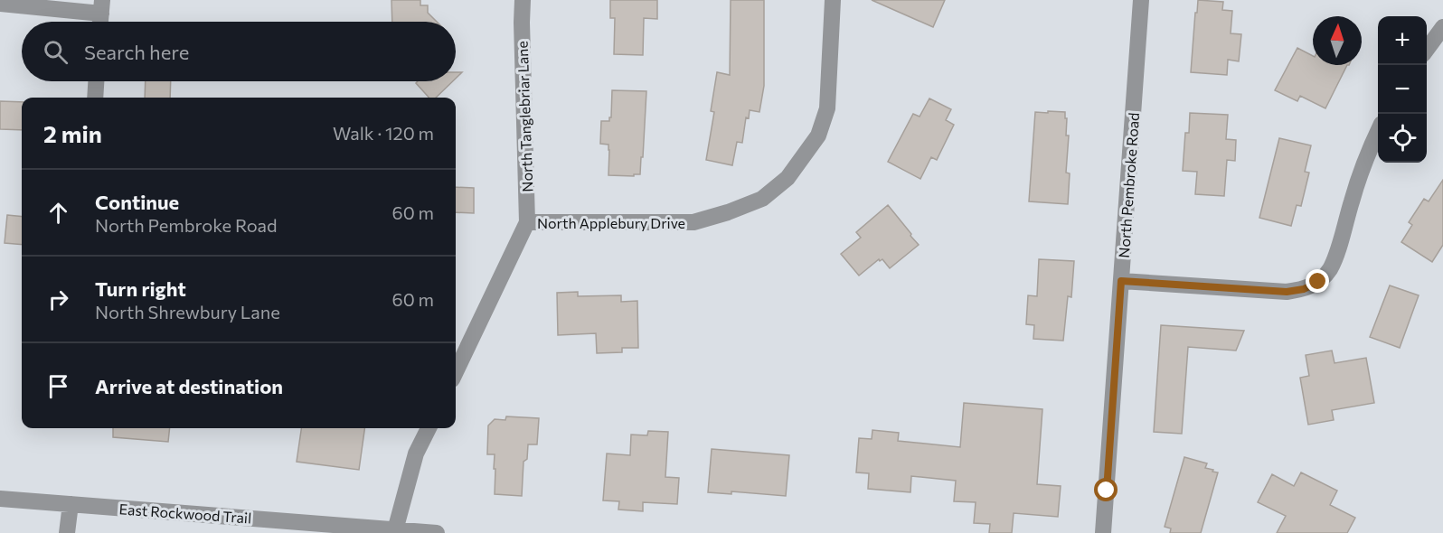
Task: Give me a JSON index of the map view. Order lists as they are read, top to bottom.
{
  "streets": {
    "street": [
      "North Tanglebriar Lane",
      "North Pembroke Road",
      "North Applebury Drive",
      "East Rockwood Trail"
    ]
  },
  "crossings": [
    ["North Tanglebriar Lane", "North Applebury Drive"]
  ],
  "north": "top",
  "page": {
    "map_buttons": ["+", "−"],
    "search": "Search here",
    "heading": ["2 min", "Walk · 120 m"],
    "list": [
      ["Continue", "North Pembroke Road", "60 m"],
      ["Turn right", "North Shrewbury Lane", "60 m"],
      "Arrive at destination"
    ]
  }
}
